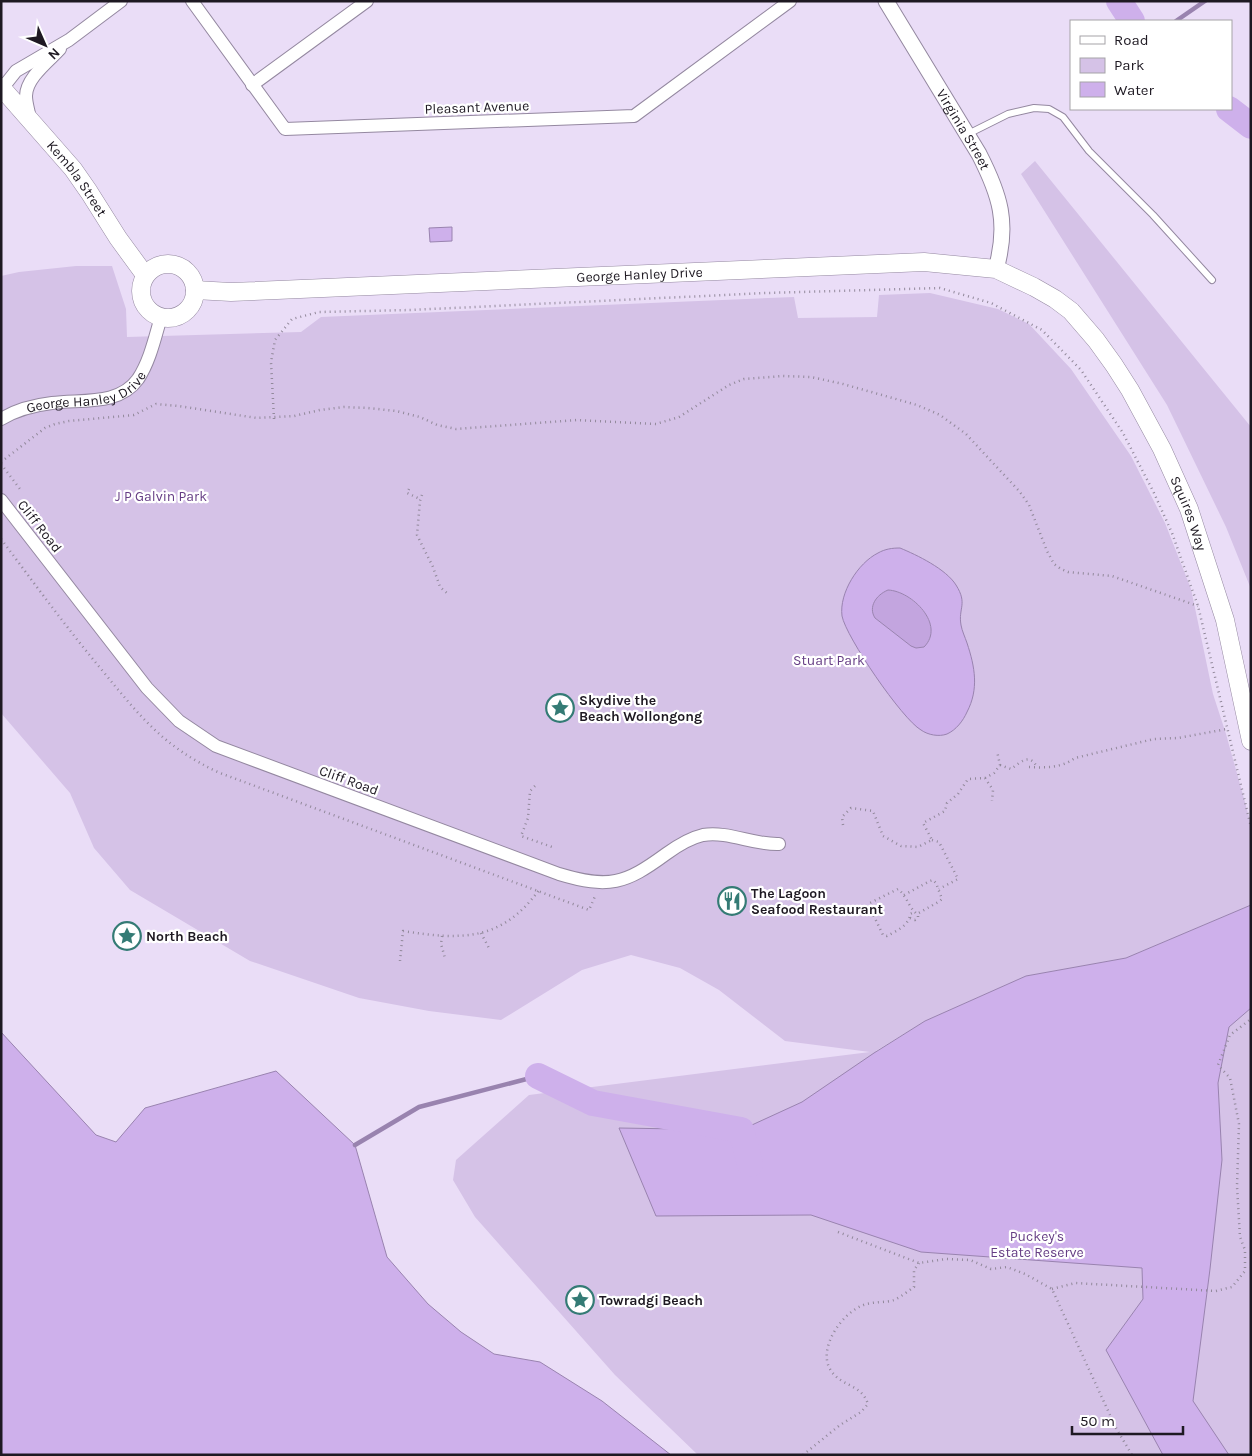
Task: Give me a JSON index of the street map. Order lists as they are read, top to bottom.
{
  "streets": {
    "main road": ["Kembla Street", "George Hanley Drive", "Squires Way"],
    "street": ["Pleasant Avenue", "Virginia Street", "Cliff Road"]
  },
  "crossings": [
    ["Virginia Street", "George Hanley Drive"],
    ["Kembla Street", "George Hanley Drive"],
    ["George Hanley Drive", "Squires Way"]
  ],
  "parks": ["J P Galvin Park", "Stuart Park", "Puckey's Estate Reserve"],
  "places": {
    "place": ["Skydive the Beach Wollongong", "North Beach", "Towradgi Beach"],
    "restaurant": ["The Lagoon Seafood Restaurant"]
  },
  "legend": ["Road", "Park", "Water"],
  "scale_bar": "50 m",
  "north": "bottom right"
}
